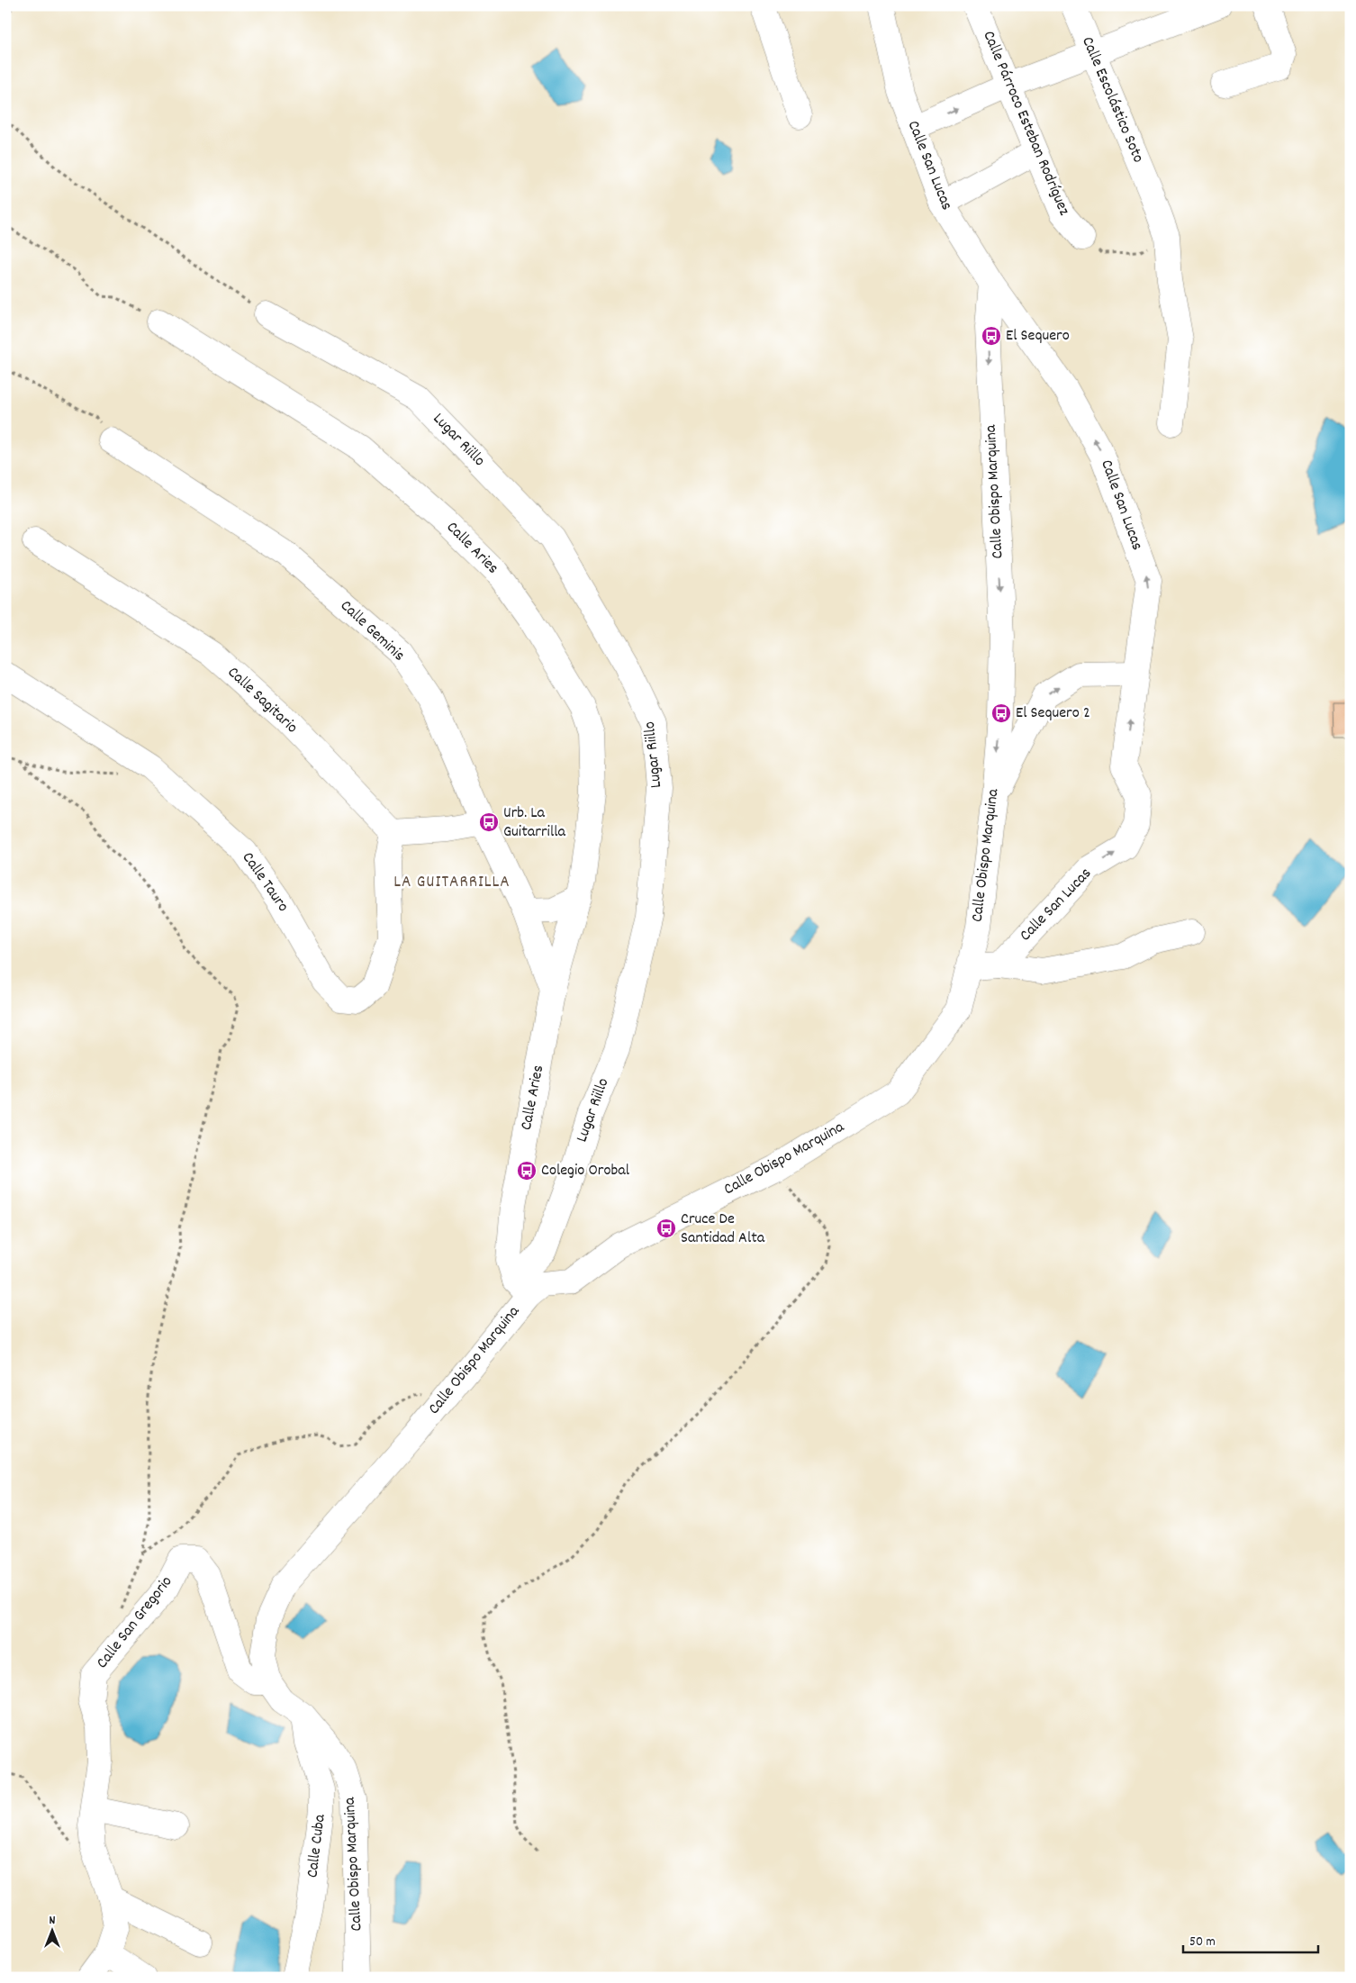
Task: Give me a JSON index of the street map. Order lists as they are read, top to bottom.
{
  "streets": {
    "street": [
      "Calle Escolástico Soto",
      "Calle Párroco Esteban Rodríguez",
      "Calle San Lucas",
      "Lugar Riillo",
      "Calle Obispo Marquina",
      "Calle Aries",
      "Calle Geminis",
      "Calle Sagitario",
      "Calle Tauro",
      "Calle San Gregorio",
      "Calle Cuba"
    ]
  },
  "crossings": [
    ["Calle San Lucas", "Calle Obispo Marquina"],
    ["Lugar Riillo", "Calle Obispo Marquina"],
    ["Lugar Riillo", "Calle Aries"],
    ["Calle Obispo Marquina", "Calle Aries"],
    ["Calle Obispo Marquina", "Calle San Gregorio"],
    ["Calle Obispo Marquina", "Calle Cuba"],
    ["Calle Aries", "Calle Geminis"],
    ["Calle Sagitario", "Calle Tauro"]
  ],
  "one_way": ["Calle San Lucas"],
  "districts": ["LA GUITARRILLA"],
  "places": {
    "bus stop": [
      "El Sequero",
      "El Sequero 2",
      "Urb. La Guitarrilla",
      "Colegio Orobal",
      "Cruce De Santidad Alta"
    ]
  },
  "scale_bar": "50 m",
  "north": "top"
}
